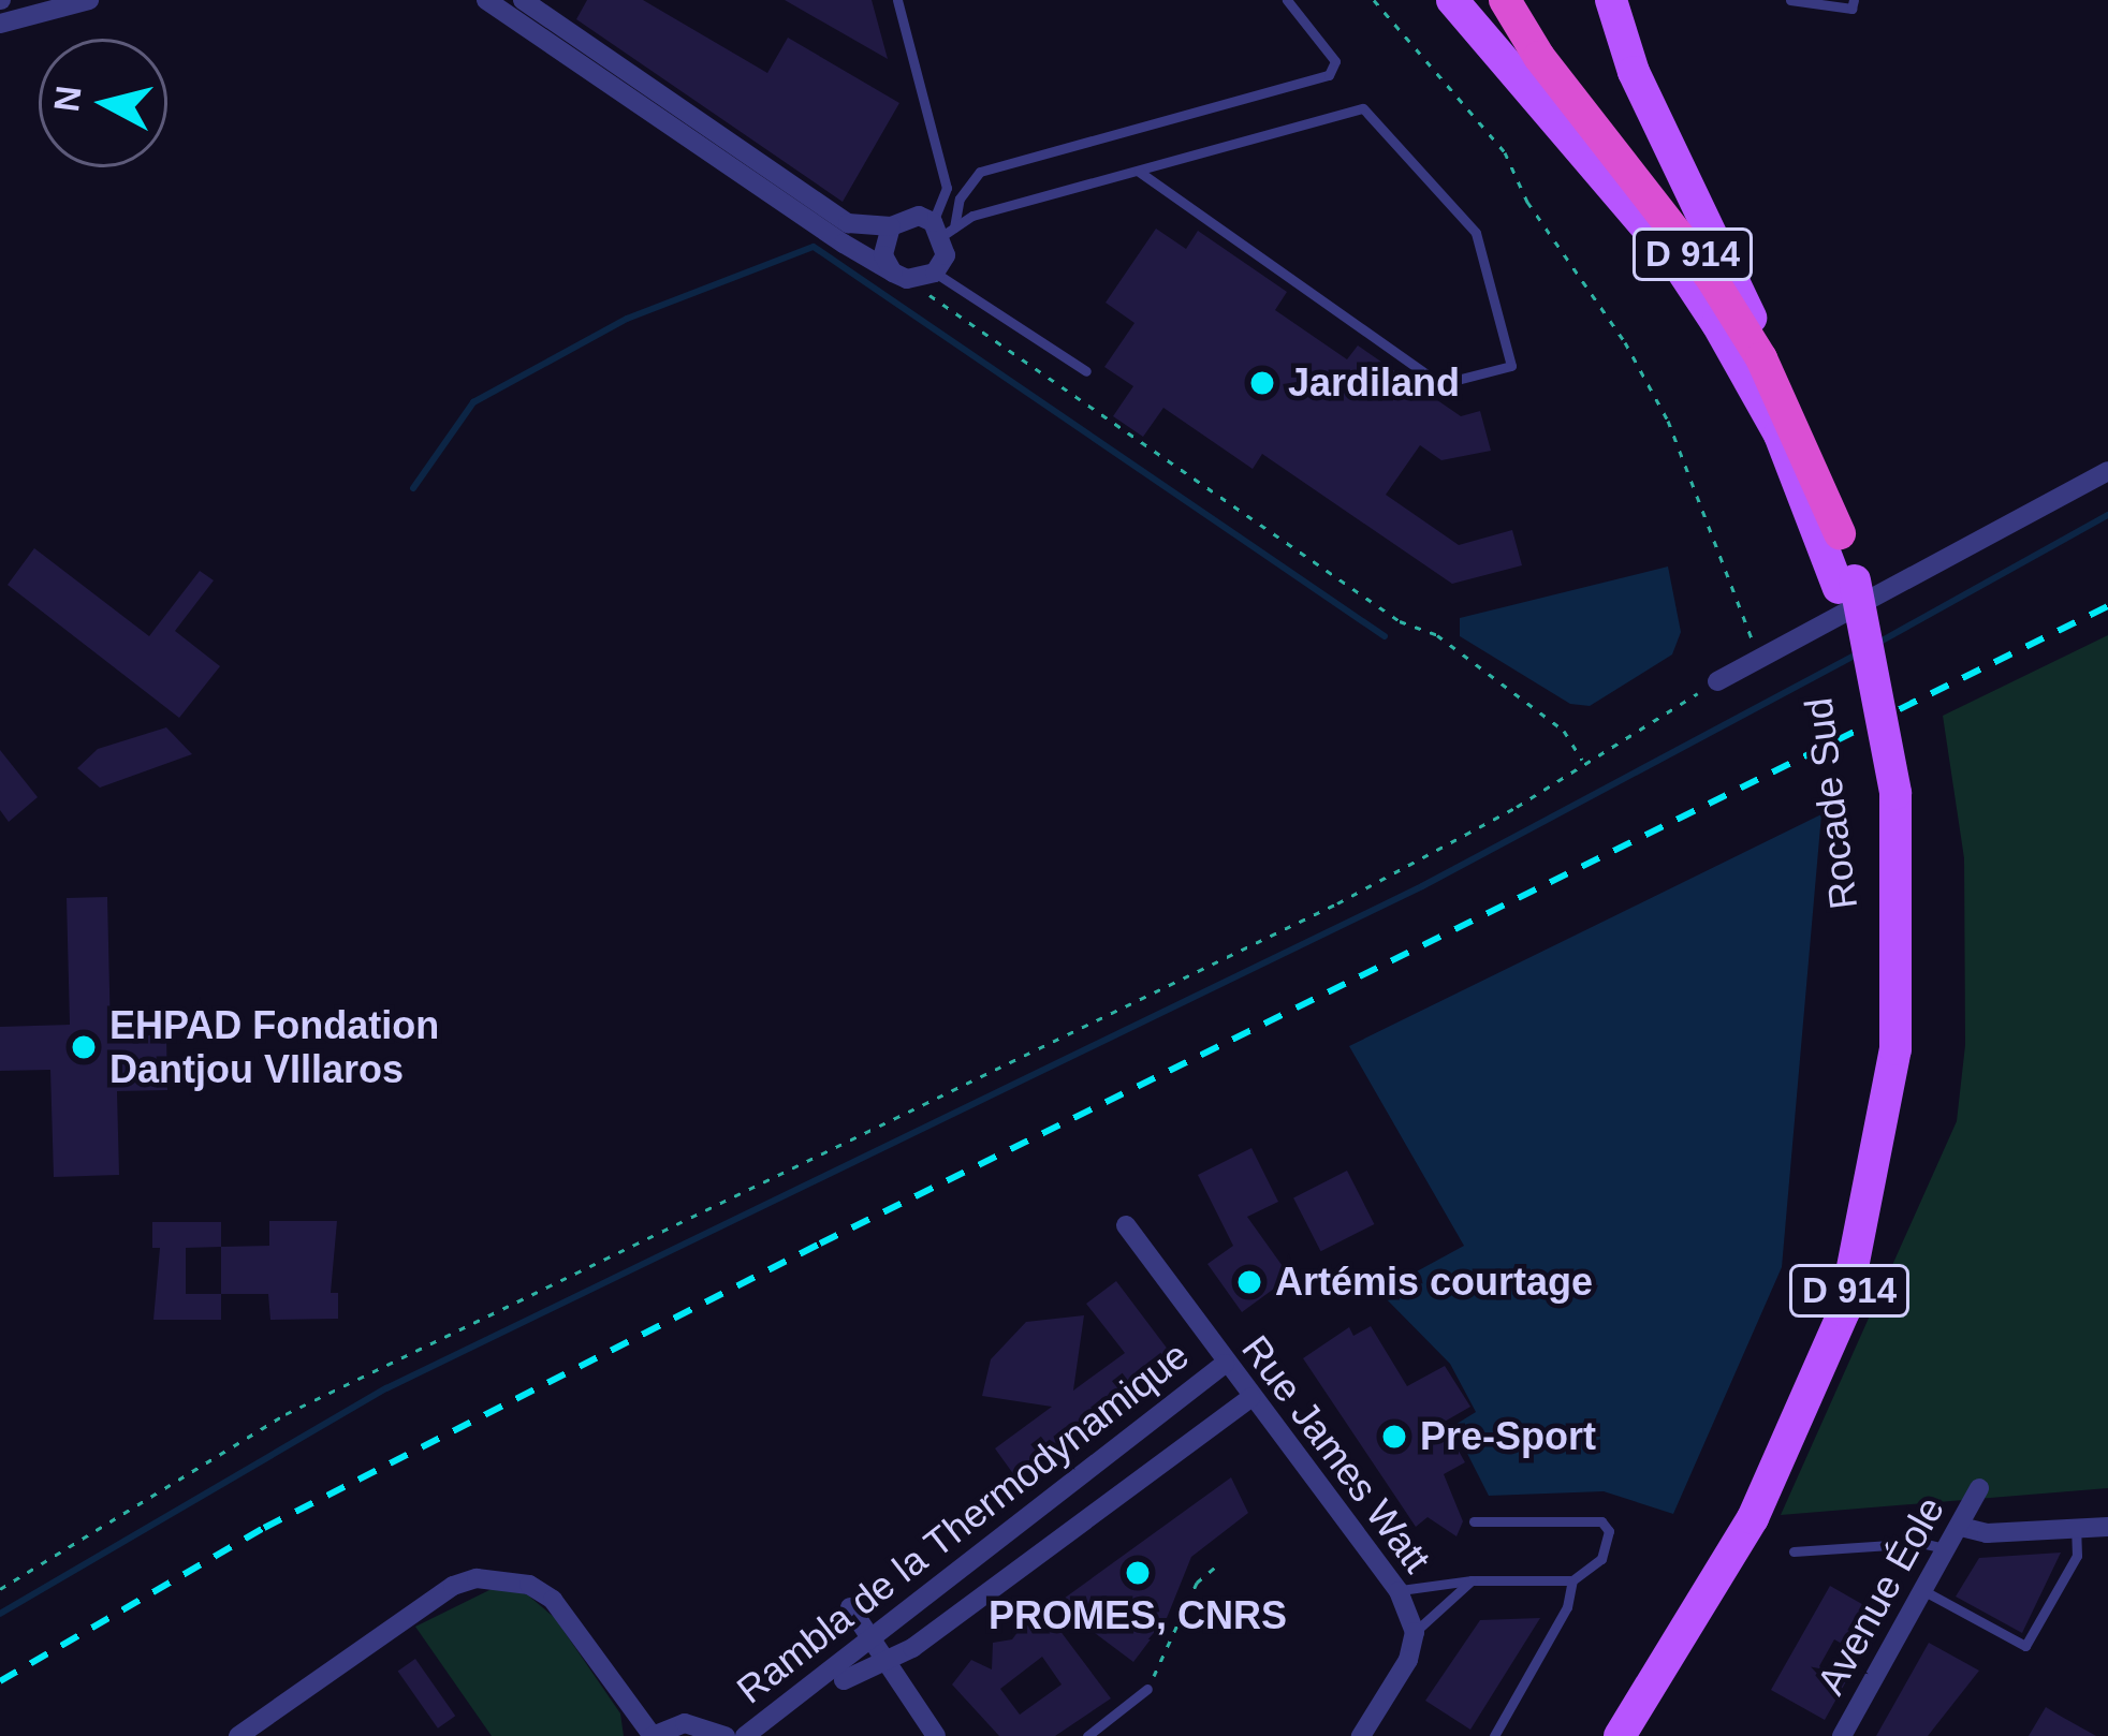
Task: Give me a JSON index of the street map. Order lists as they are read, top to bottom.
{
  "streets": {
    "highway": ["D 914"],
    "main road": ["Rocade Sud"],
    "street": ["Rue James Watt", "Rambla de la Thermodynamique", "Avenue Éole"]
  },
  "crossings": [
    ["D 914", "Rocade Sud"],
    ["Rue James Watt", "Rambla de la Thermodynamique"]
  ],
  "places": [
    "Jardiland",
    "EHPAD Fondation Dantjou VIllaros",
    "Artémis courtage",
    "Pre-Sport",
    "PROMES, CNRS"
  ],
  "north": "left"
}
